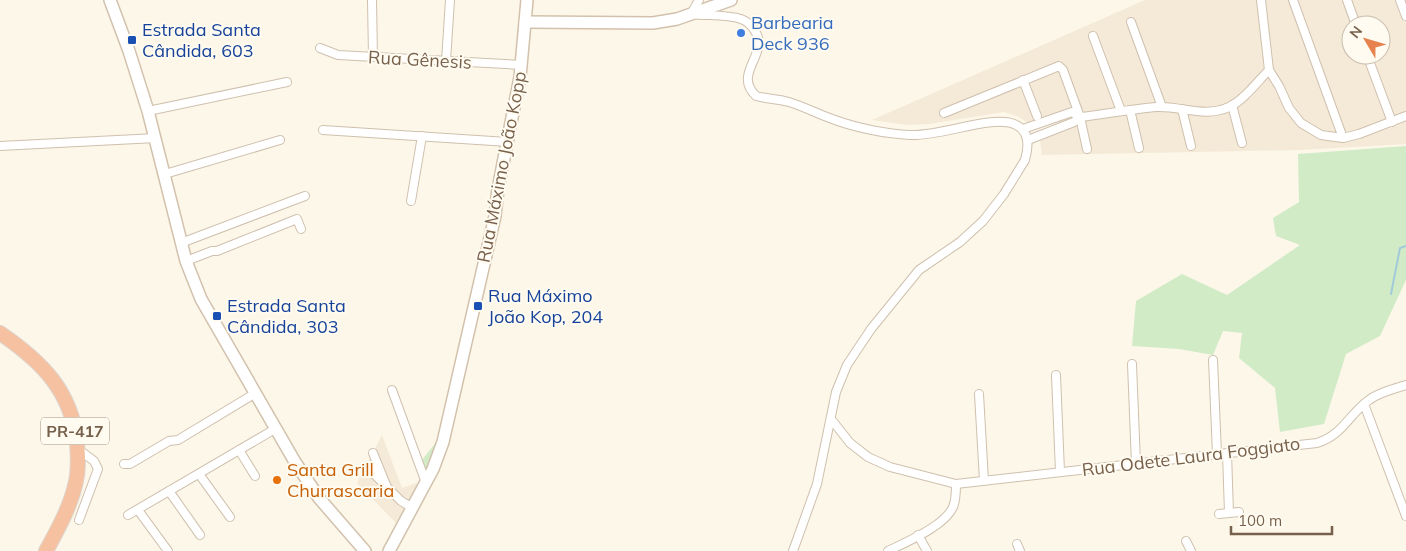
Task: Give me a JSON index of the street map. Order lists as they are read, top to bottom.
{
  "streets": {
    "highway": ["PR-417"],
    "main road": ["Rua Máximo João Kopp"],
    "street": ["Rua Gênesis", "Rua Odete Laura Foggiato"]
  },
  "crossings": [
    ["Rua Gênesis", "Rua Máximo João Kopp"]
  ],
  "places": {
    "other": ["Barbearia Deck 936", "Santa Grill Churrascaria"],
    "transit": ["Estrada Santa Cândida, 603", "Rua Máximo João Kop, 204", "Estrada Santa Cândida, 303"]
  },
  "scale_bar": "100 m",
  "north": "top left"
}
